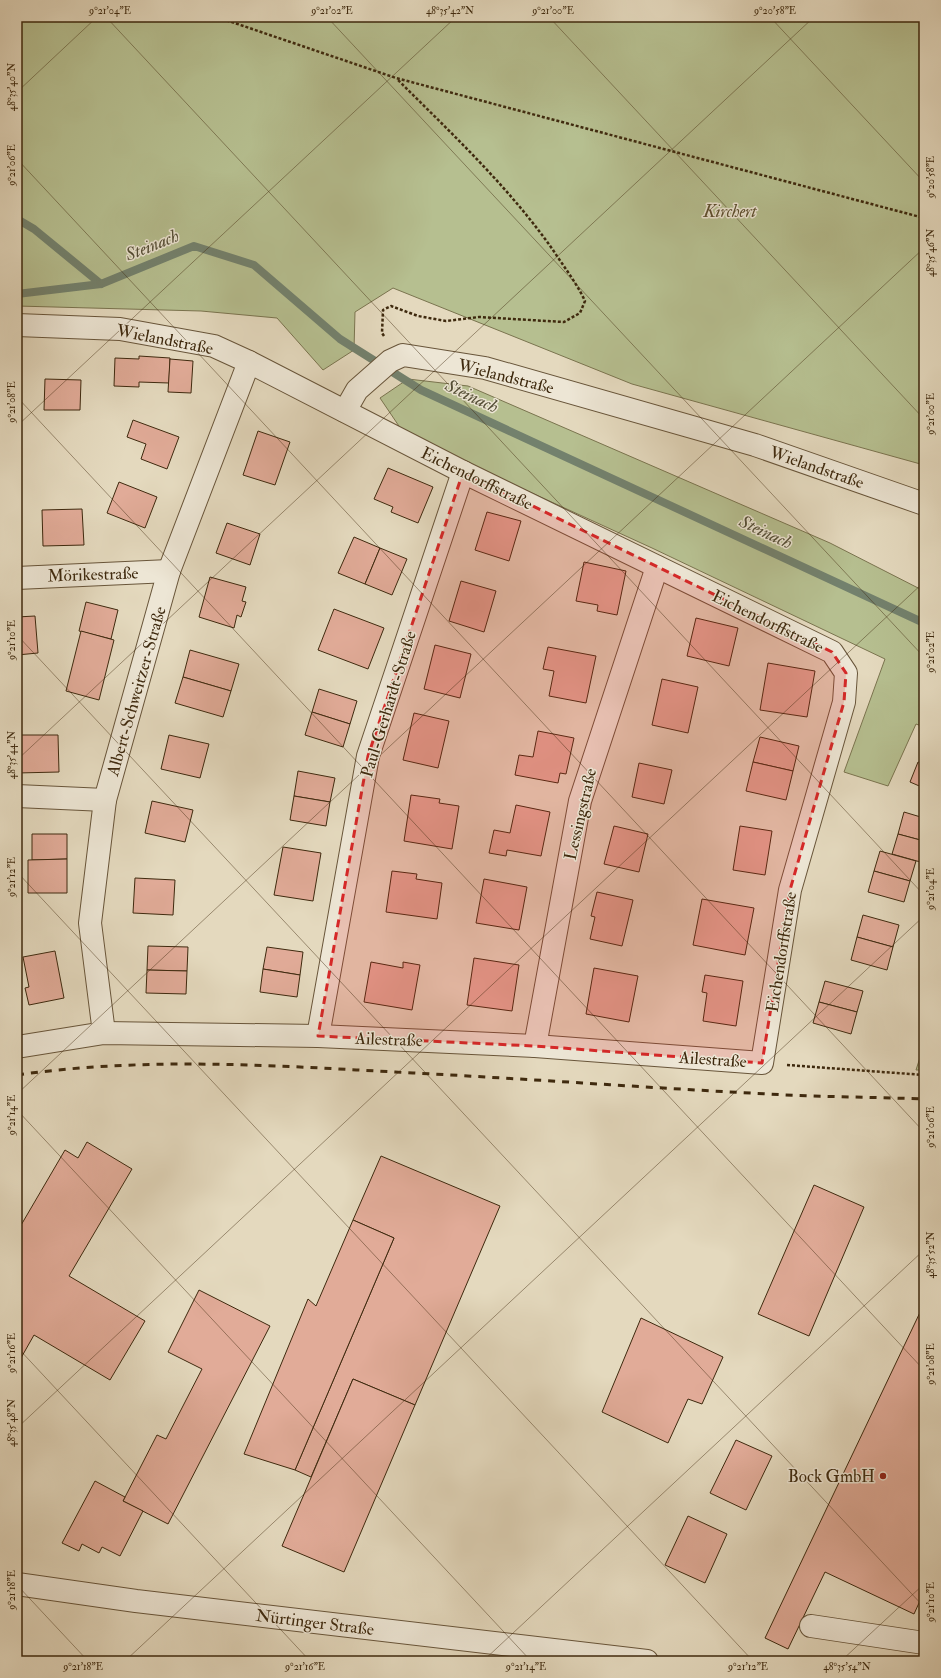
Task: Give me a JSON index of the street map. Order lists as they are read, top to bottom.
{
  "streets": {
    "street": [
      "Wielandstraße",
      "Eichendorffstraße",
      "Mörikestraße",
      "Albert-Schweitzer-Straße",
      "Paul-Gerhardt-Straße",
      "Lessingstraße",
      "Ailestraße",
      "Nürtinger Straße"
    ]
  },
  "crossings": [
    ["Wielandstraße", "Eichendorffstraße"],
    ["Wielandstraße", "Albert-Schweitzer-Straße"],
    ["Eichendorffstraße", "Paul-Gerhardt-Straße"],
    ["Eichendorffstraße", "Lessingstraße"],
    ["Eichendorffstraße", "Ailestraße"],
    ["Mörikestraße", "Albert-Schweitzer-Straße"],
    ["Albert-Schweitzer-Straße", "Ailestraße"],
    ["Paul-Gerhardt-Straße", "Ailestraße"],
    ["Lessingstraße", "Ailestraße"]
  ],
  "water": ["Steinach"],
  "parks": ["Kirchert"],
  "places": ["Bock GmbH"],
  "coordinates": [
    "9°21'04\"E",
    "9°21'02\"E",
    "48°35'42\"N",
    "9°21'00\"E",
    "9°20'58\"E",
    "48°35'40\"N",
    "9°21'06\"E",
    "48°35'46\"N",
    "9°21'08\"E",
    "9°21'10\"E",
    "48°35'44\"N",
    "9°21'12\"E",
    "9°21'14\"E",
    "48°35'52\"N",
    "9°21'16\"E",
    "48°35'48\"N",
    "9°21'18\"E",
    "48°35'54\"N"
  ]
}
